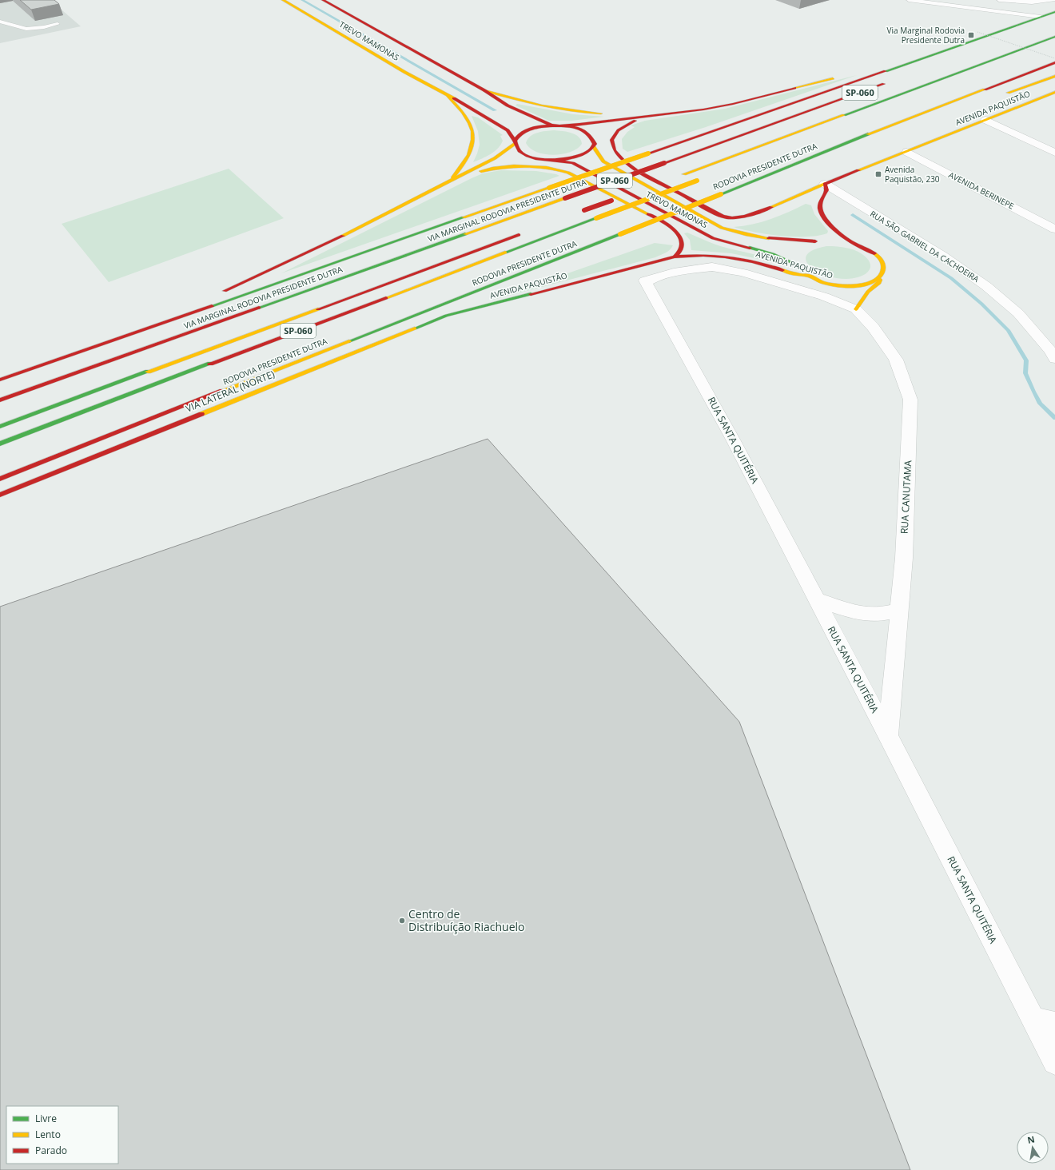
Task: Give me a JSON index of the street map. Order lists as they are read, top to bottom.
{
  "streets": {
    "main road": [
      "TREVO MAMONAS",
      "SP-060",
      "AVENIDA PAQUISTÃO",
      "RODOVIA PRESIDENTE DUTRA",
      "VIA MARGINAL RODOVIA PRESIDENTE DUTRA",
      "VIA LATERAL (NORTE)"
    ],
    "street": [
      "AVENIDA BERINEPE",
      "RUA SÃO GABRIEL DA CACHOEIRA",
      "RUA SANTA QUITÉRIA",
      "RUA CANUTAMA"
    ]
  },
  "crossings": [
    ["TREVO MAMONAS", "AVENIDA PAQUISTÃO"],
    ["AVENIDA PAQUISTÃO", "AVENIDA BERINEPE"],
    ["AVENIDA PAQUISTÃO", "RUA SÃO GABRIEL DA CACHOEIRA"],
    ["AVENIDA PAQUISTÃO", "VIA LATERAL (NORTE)"],
    ["RUA SANTA QUITÉRIA", "RUA CANUTAMA"]
  ],
  "places": {
    "transit": ["Via Marginal Rodovia Presidente Dutra", "Avenida Paquistão, 230"],
    "other": ["Centro de Distribuíção Riachuelo"]
  },
  "legend": ["Livre", "Lento", "Parado"],
  "north": "top"
}
